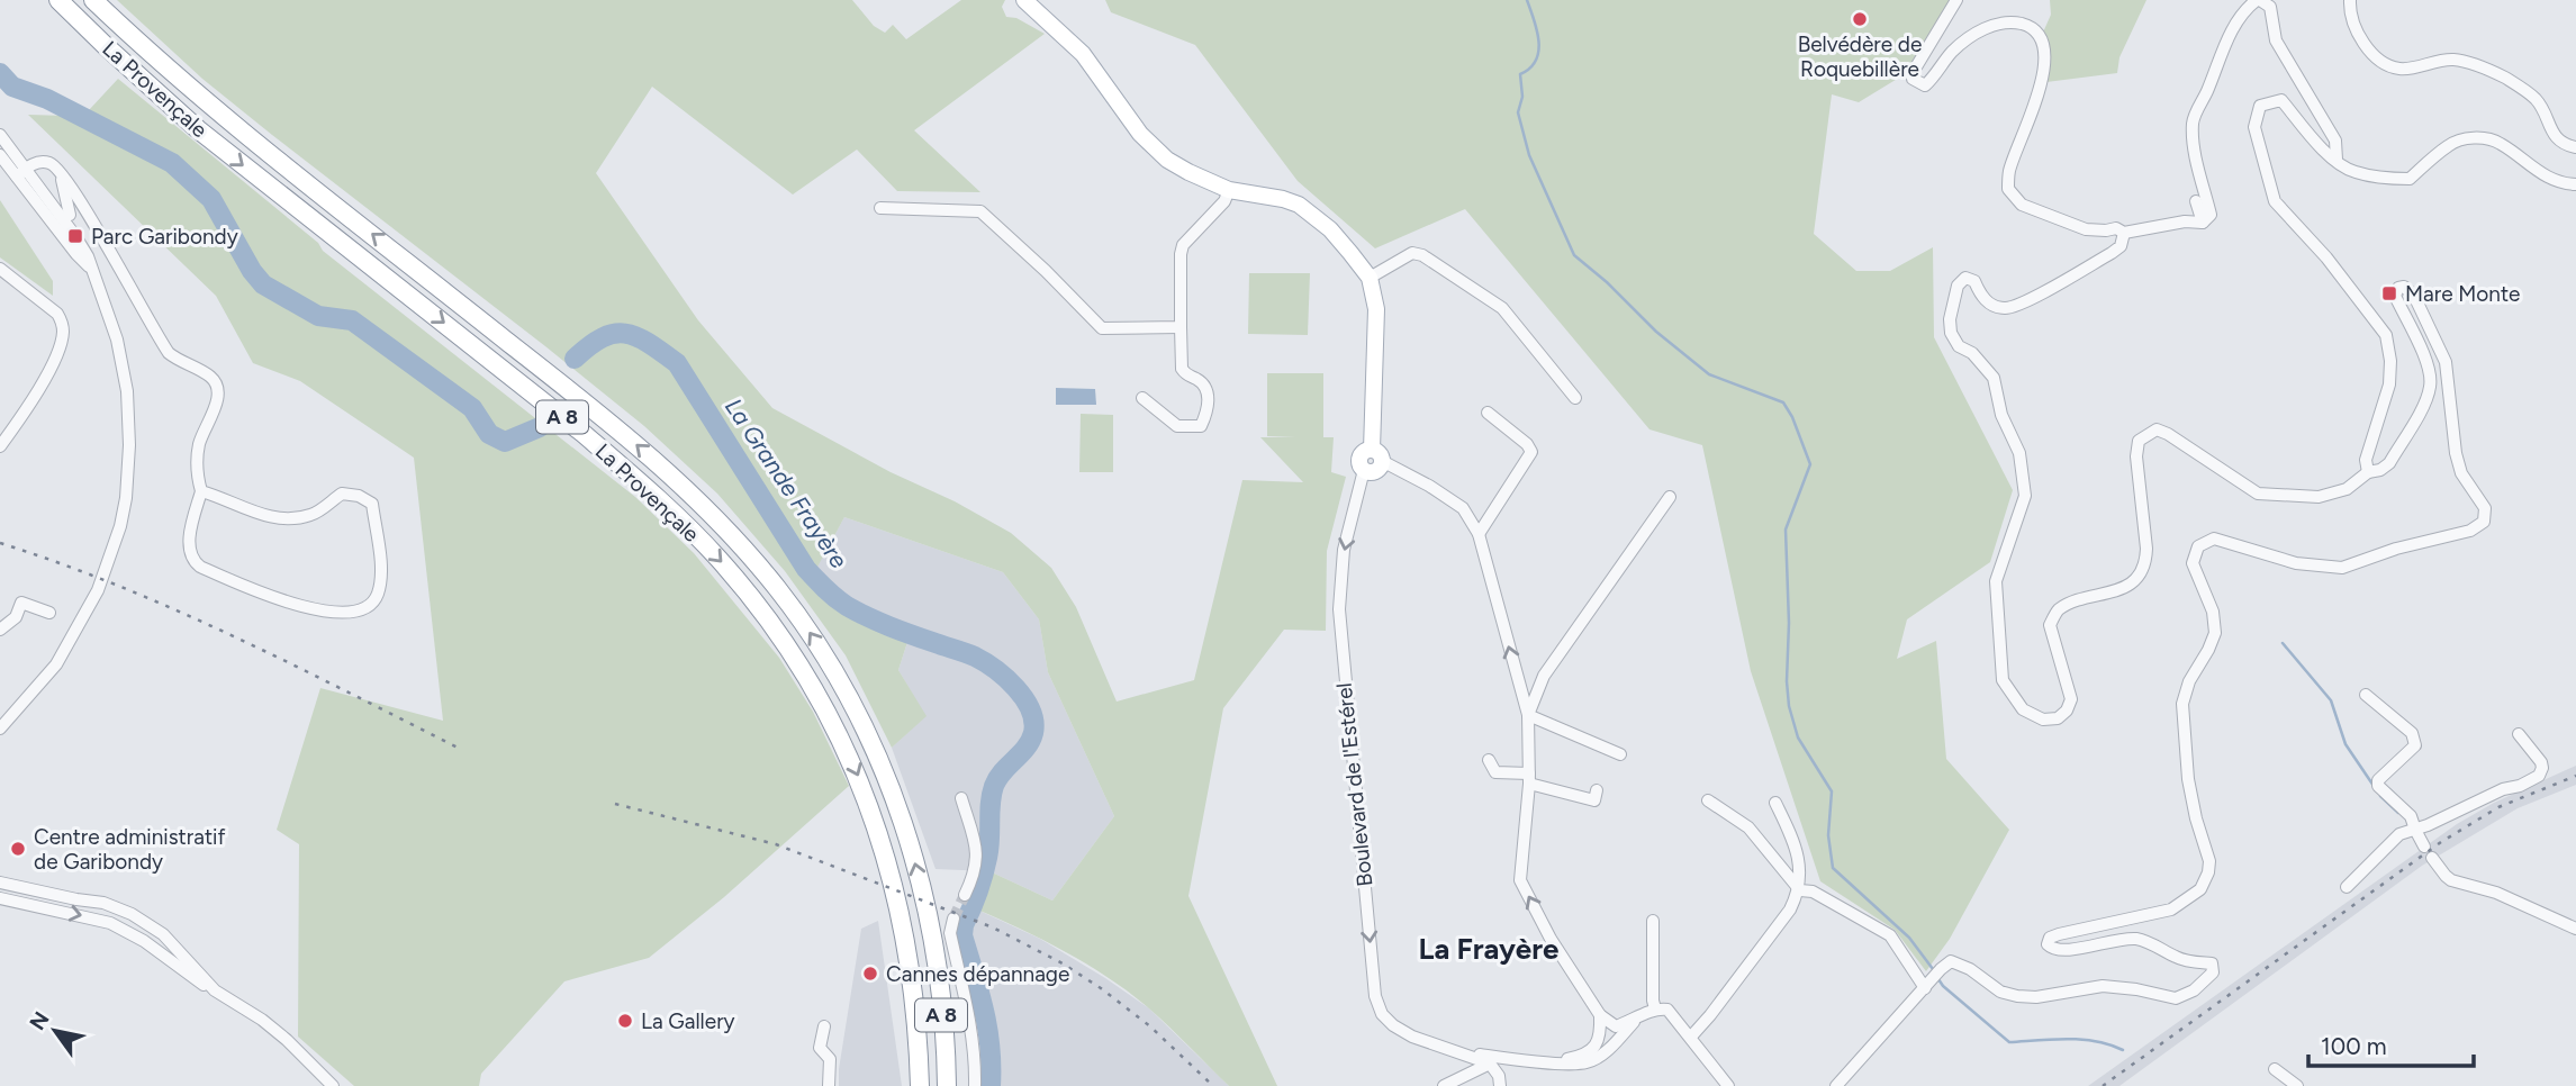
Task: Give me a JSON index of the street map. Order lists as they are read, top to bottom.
{
  "streets": {
    "highway": ["La Provençale", "A 8"],
    "street": ["Boulevard de l'Estérel"]
  },
  "one_way": ["Boulevard de l'Estérel"],
  "districts": ["La Frayère"],
  "water": ["La Grande Frayère"],
  "places": {
    "other": [
      "Belvédère de Roquebillère",
      "Centre administratif de Garibondy",
      "Cannes dépannage",
      "La Gallery"
    ],
    "transit": ["Parc Garibondy", "Mare Monte"]
  },
  "scale_bar": "100 m",
  "north": "top left"
}
